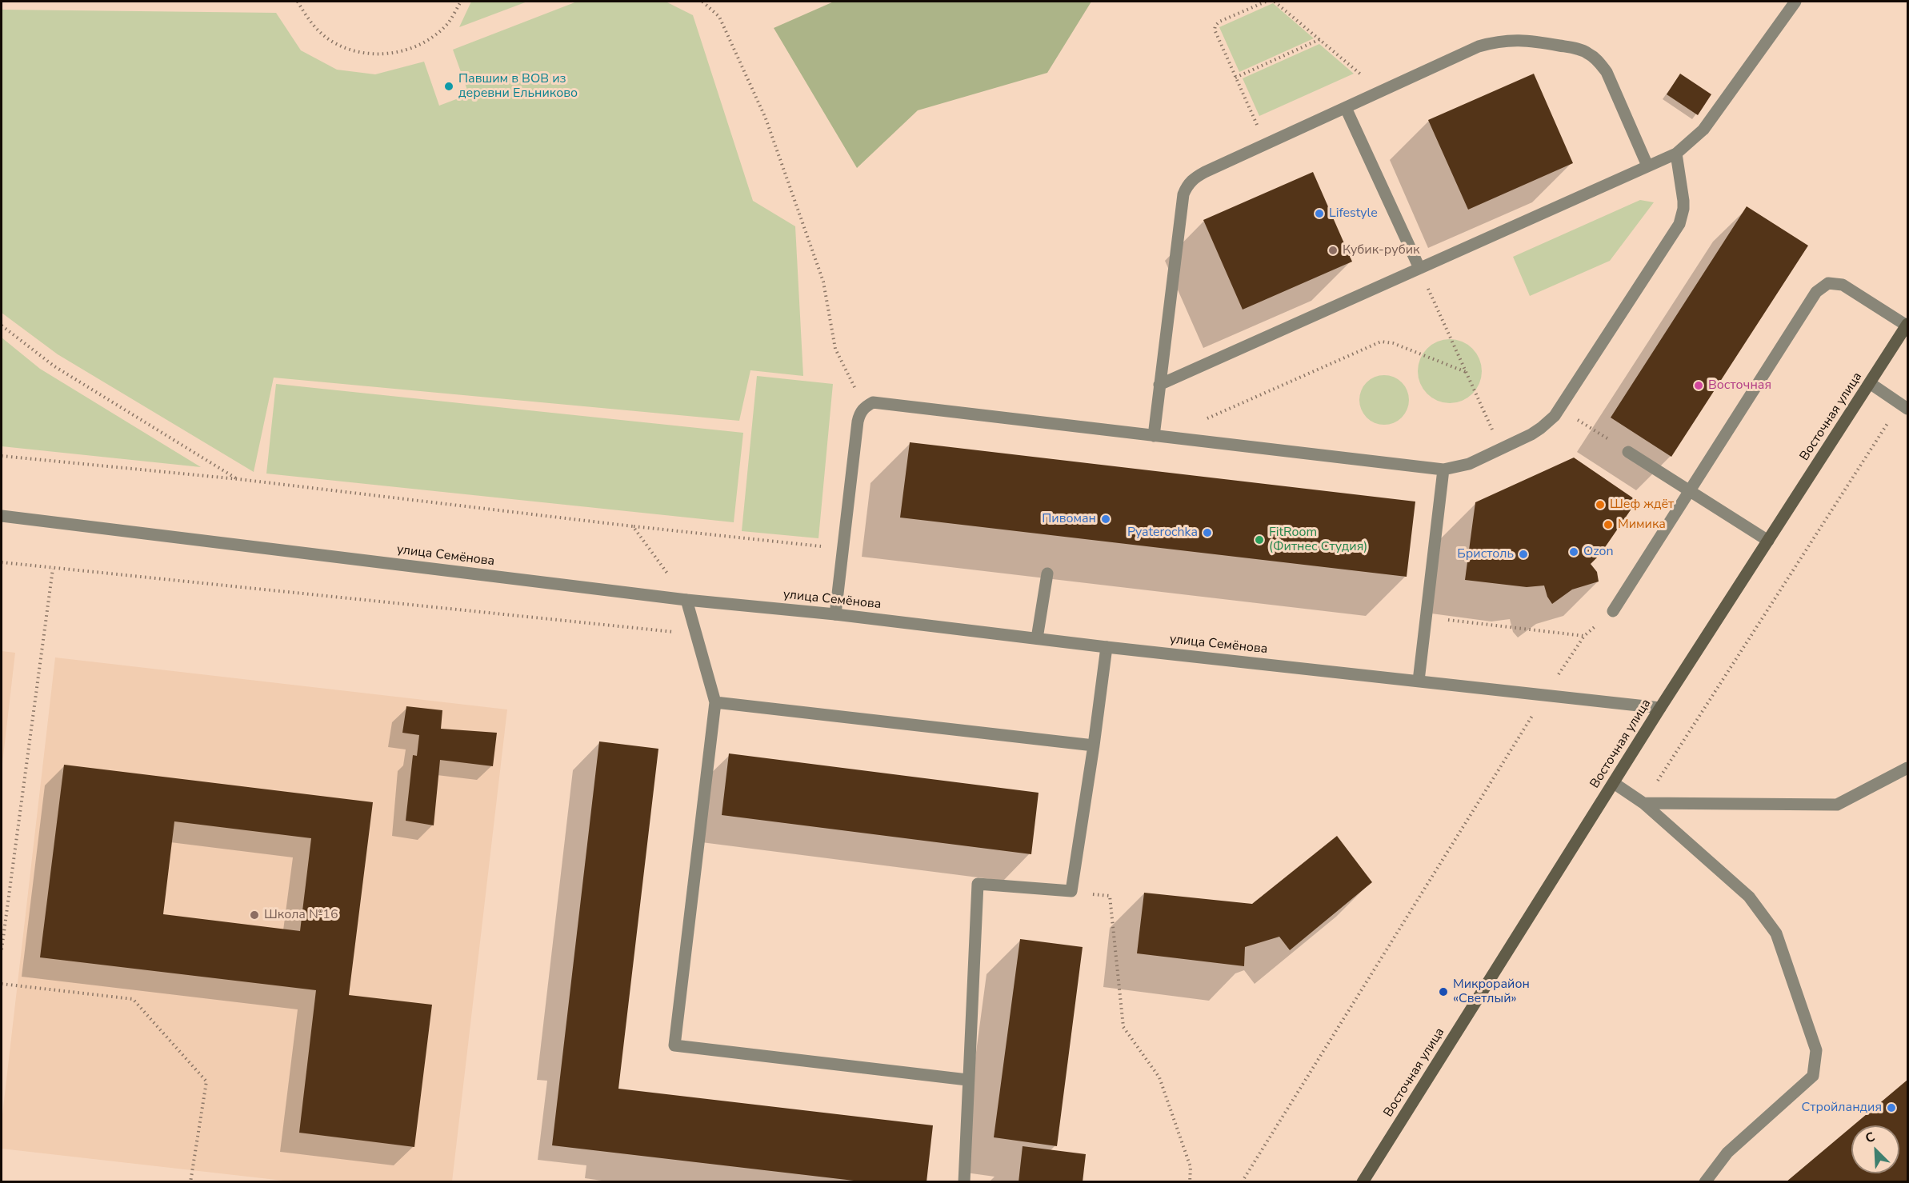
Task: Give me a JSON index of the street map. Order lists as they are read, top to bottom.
{
  "streets": {
    "main road": ["Восточная улица"],
    "street": ["улица Семёнова"]
  },
  "crossings": [
    ["Восточная улица", "улица Семёнова"]
  ],
  "places": [
    "Павшим в ВОВ из деревни Ельниково",
    "Lifestyle",
    "Кубик-рубик",
    "Восточная",
    "Шеф ждёт",
    "Пивоман",
    "Мимика",
    "Pyaterochka",
    "FitRoom (Фитнес Студия)",
    "Ozon",
    "Бристоль",
    "Школа №16",
    "Микрорайон «Светлый»",
    "Стройландия"
  ],
  "north": "top left"
}
